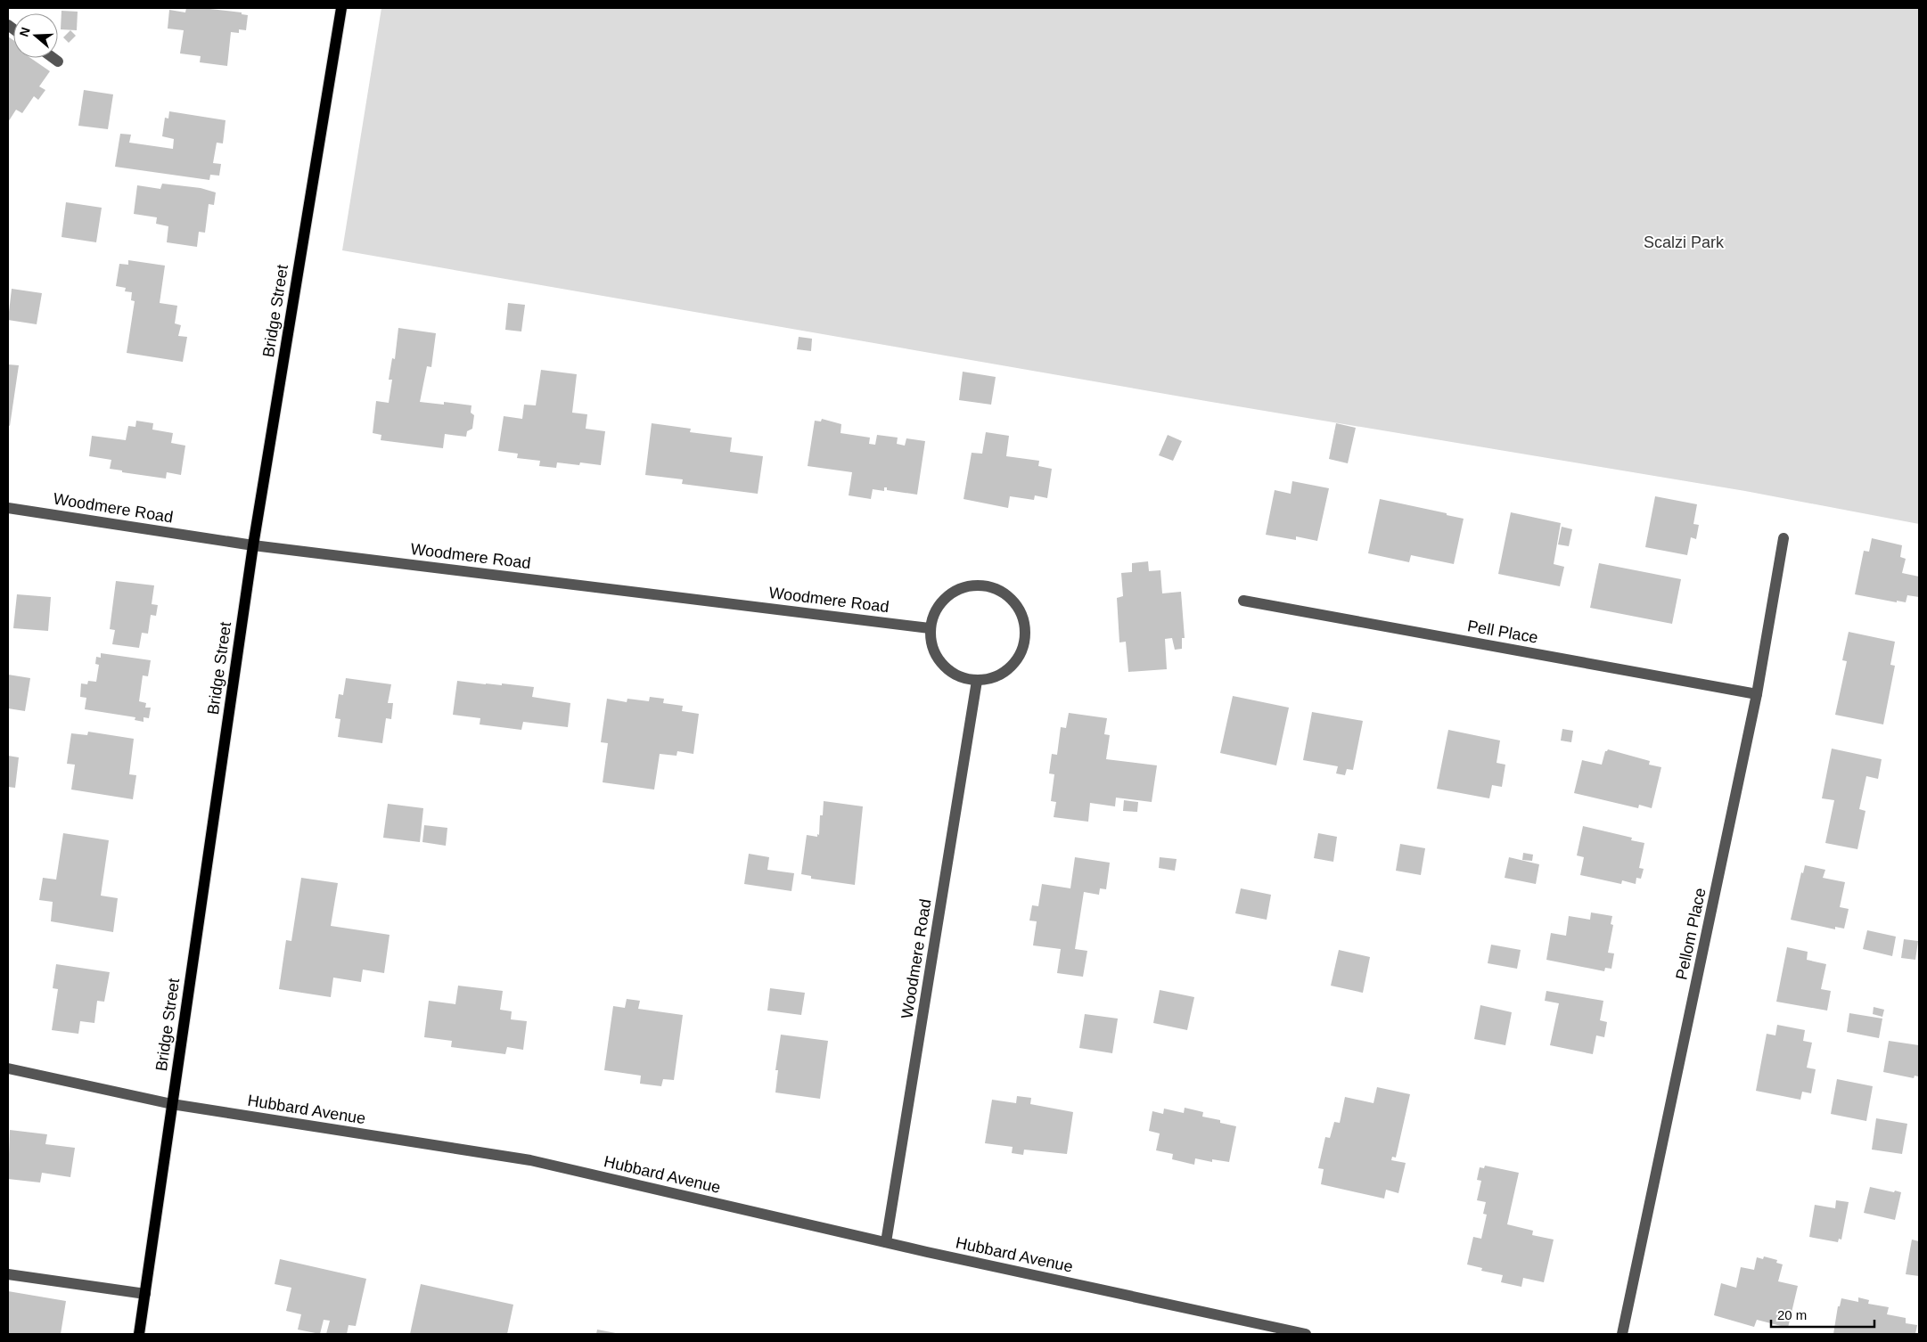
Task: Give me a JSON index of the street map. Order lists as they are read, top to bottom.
{
  "streets": {
    "main road": ["Bridge Street"],
    "street": [
      "Woodmere Road",
      "Pell Place",
      "Pellom Place",
      "Hubbard Avenue"
    ]
  },
  "crossings": [
    ["Bridge Street", "Woodmere Road"],
    ["Bridge Street", "Hubbard Avenue"],
    ["Woodmere Road", "Hubbard Avenue"],
    ["Pell Place", "Pellom Place"]
  ],
  "parks": ["Scalzi Park"],
  "scale_bar": "20 m",
  "north": "left"
}
